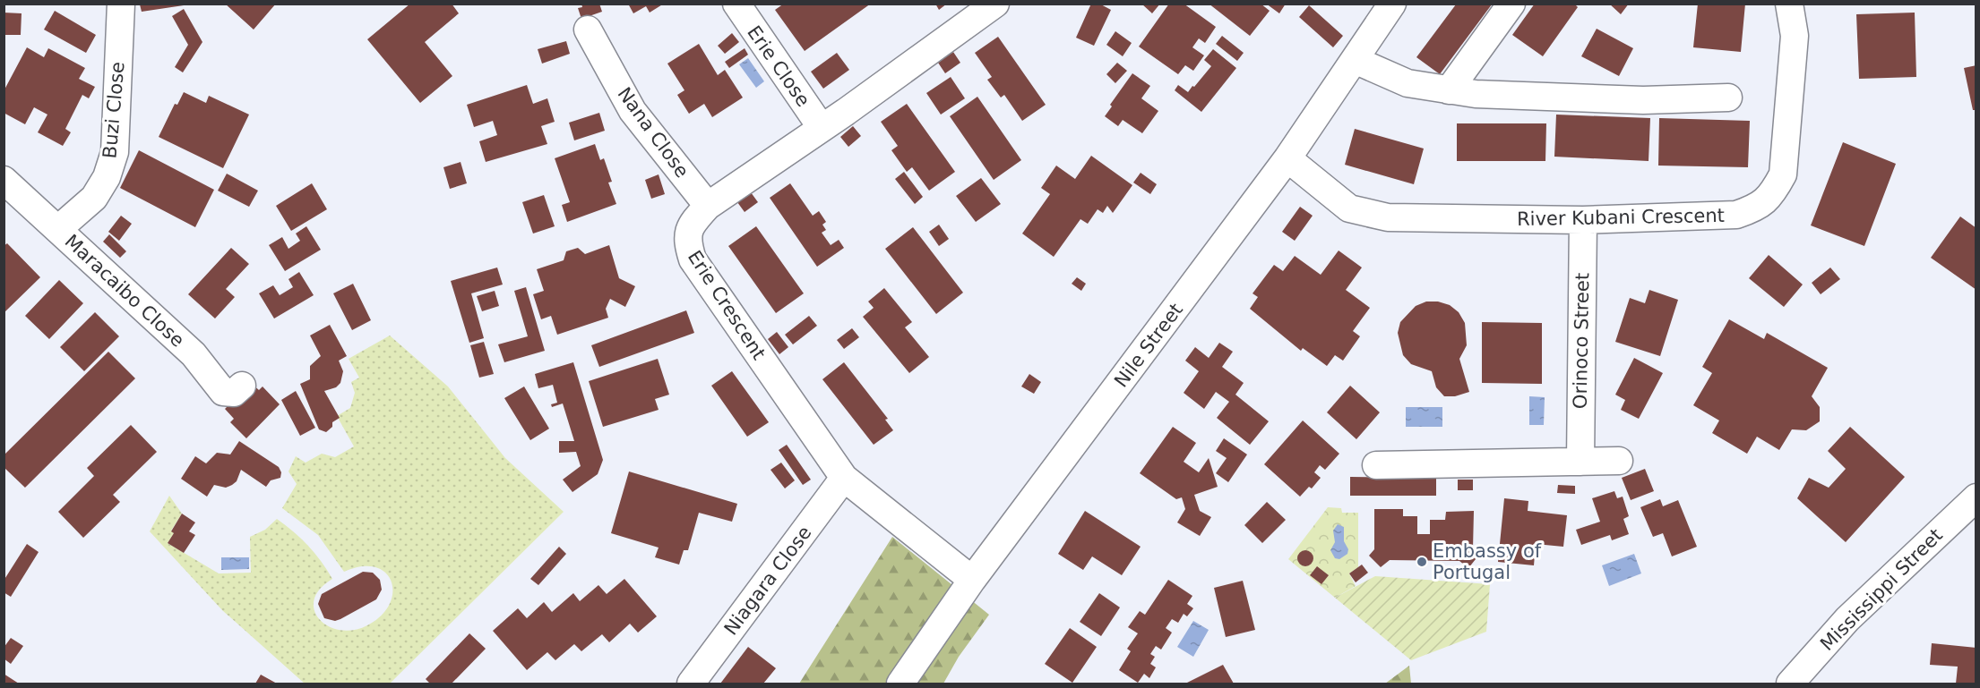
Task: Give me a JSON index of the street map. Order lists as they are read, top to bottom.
{
  "streets": {
    "street": [
      "Erie Close",
      "Buzi Close",
      "Nana Close",
      "River Kubani Crescent",
      "Maracaibo Close",
      "Erie Crescent",
      "Orinoco Street",
      "Nile Street",
      "Niagara Close",
      "Mississippi Street"
    ]
  },
  "crossings": [
    ["Erie Close", "Erie Crescent"],
    ["Buzi Close", "Maracaibo Close"],
    ["Nana Close", "Erie Crescent"],
    ["River Kubani Crescent", "Orinoco Street"],
    ["River Kubani Crescent", "Nile Street"],
    ["Erie Crescent", "Nile Street"],
    ["Erie Crescent", "Niagara Close"]
  ],
  "places": ["Embassy of Portugal"]
}
